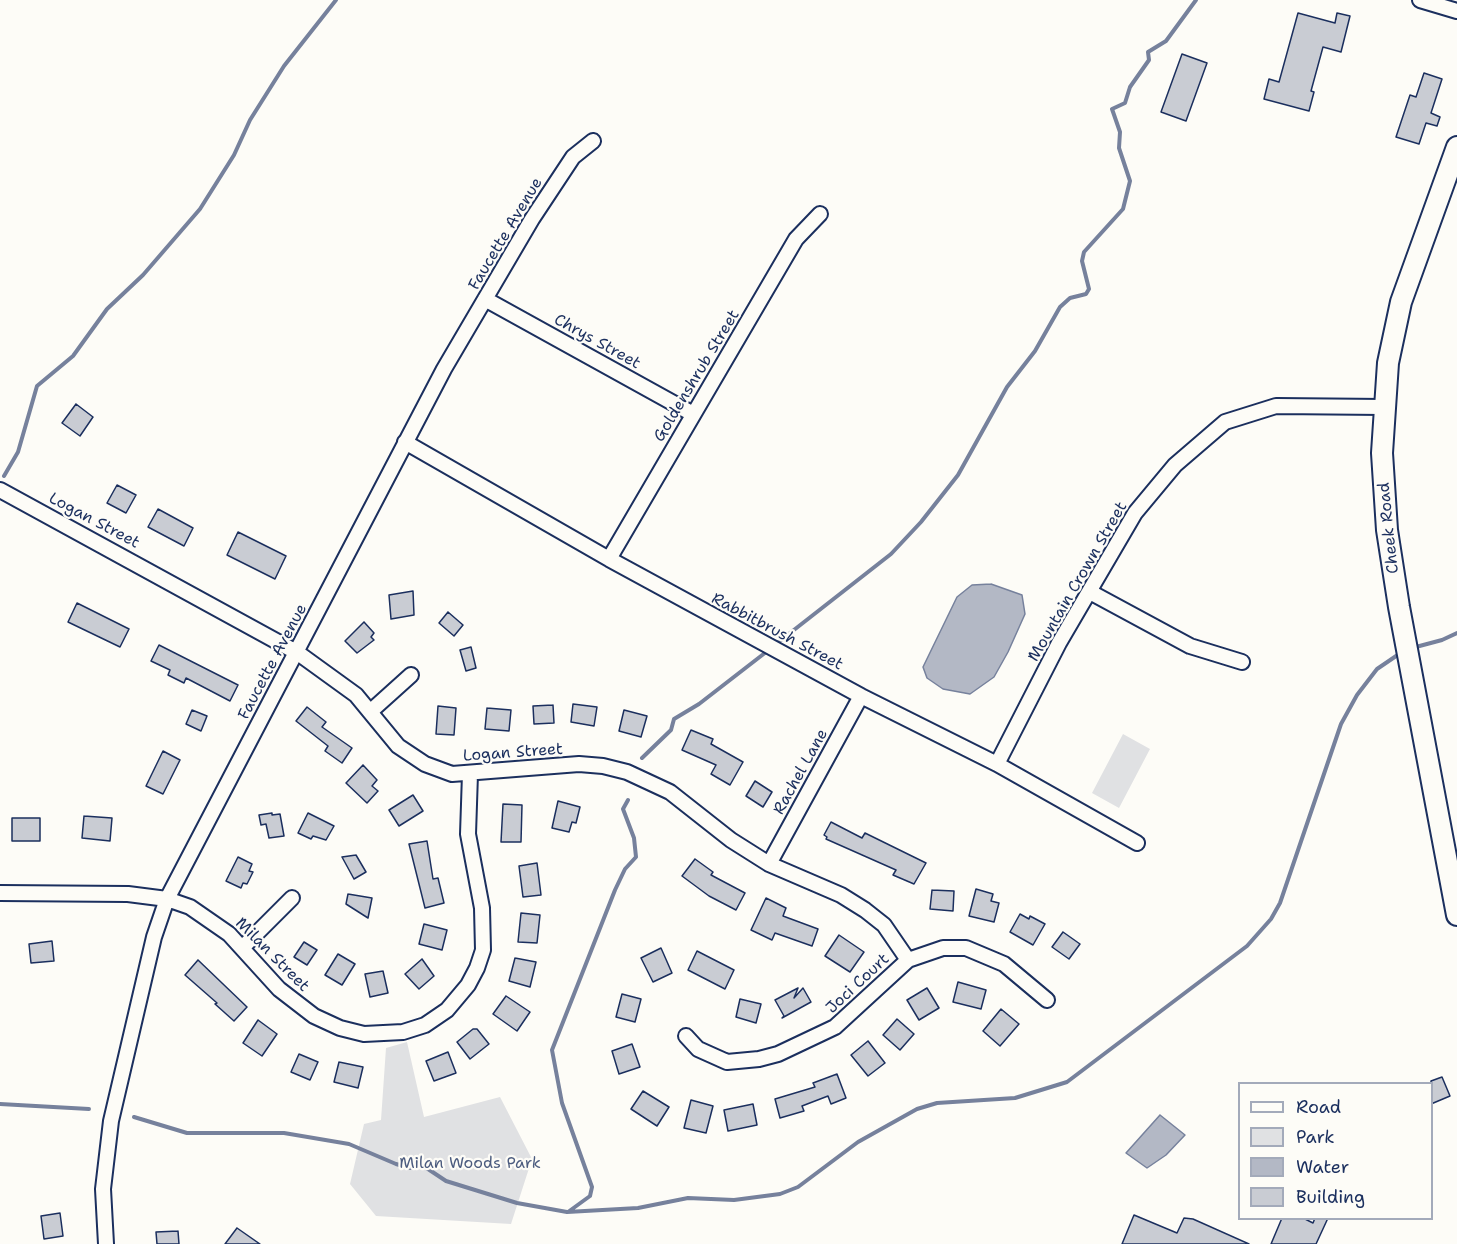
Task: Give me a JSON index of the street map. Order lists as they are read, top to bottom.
{
  "streets": {
    "street": [
      "Faucette Avenue",
      "Chrys Street",
      "Goldenshrub Street",
      "Logan Street",
      "Cheek Road",
      "Mountain Crown Street",
      "Rabbitbrush Street",
      "Rachel Lane",
      "Milan Street",
      "Joci Court"
    ]
  },
  "crossings": [
    ["Faucette Avenue", "Chrys Street"],
    ["Faucette Avenue", "Logan Street"],
    ["Faucette Avenue", "Rabbitbrush Street"],
    ["Faucette Avenue", "Milan Street"],
    ["Chrys Street", "Goldenshrub Street"],
    ["Goldenshrub Street", "Rabbitbrush Street"],
    ["Logan Street", "Rachel Lane"],
    ["Logan Street", "Milan Street"],
    ["Logan Street", "Joci Court"],
    ["Cheek Road", "Mountain Crown Street"],
    ["Mountain Crown Street", "Rabbitbrush Street"],
    ["Rabbitbrush Street", "Rachel Lane"]
  ],
  "parks": ["Milan Woods Park"],
  "legend": [
    "Road",
    "Park",
    "Water",
    "Building"
  ]
}
